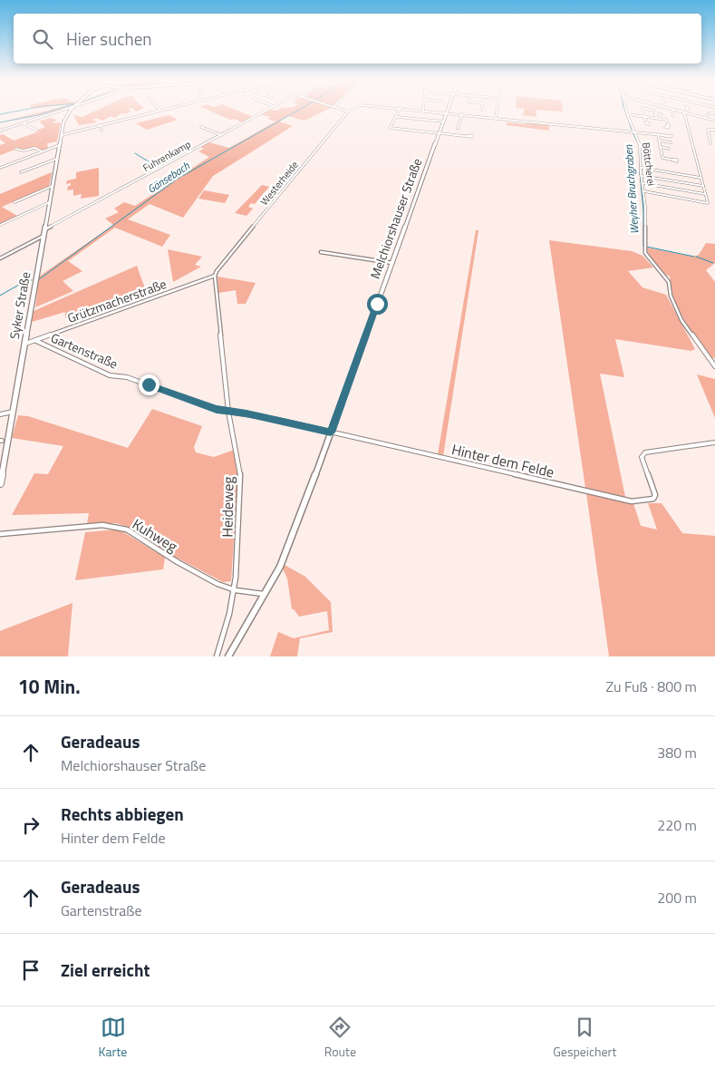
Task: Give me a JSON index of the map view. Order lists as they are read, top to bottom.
{
  "streets": {
    "main road": ["Syker Straße"],
    "street": [
      "Fuhrenkamp",
      "Böttcherei",
      "Westerheide",
      "Melchiorshauser Straße",
      "Grützmacherstraße",
      "Gartenstraße",
      "Hinter dem Felde",
      "Heideweg",
      "Kuhweg"
    ]
  },
  "crossings": [
    ["Fuhrenkamp", "Syker Straße"],
    ["Westerheide", "Grützmacherstraße"],
    ["Westerheide", "Heideweg"],
    ["Melchiorshauser Straße", "Hinter dem Felde"],
    ["Melchiorshauser Straße", "Kuhweg"],
    ["Grützmacherstraße", "Syker Straße"],
    ["Grützmacherstraße", "Gartenstraße"],
    ["Grützmacherstraße", "Heideweg"],
    ["Gartenstraße", "Hinter dem Felde"],
    ["Gartenstraße", "Heideweg"],
    ["Hinter dem Felde", "Heideweg"],
    ["Heideweg", "Kuhweg"]
  ],
  "water": ["Gänsebach", "Weyher Bruchgraben"],
  "page": {
    "search": "Hier suchen",
    "heading": ["10 Min.", "Zu Fuß · 800 m"],
    "list": [
      ["Geradeaus", "Melchiorshauser Straße", "380 m"],
      ["Rechts abbiegen", "Hinter dem Felde", "220 m"],
      ["Geradeaus", "Gartenstraße", "200 m"],
      "Ziel erreicht"
    ],
    "nav": ["Karte", "Route", "Gespeichert"]
  }
}
